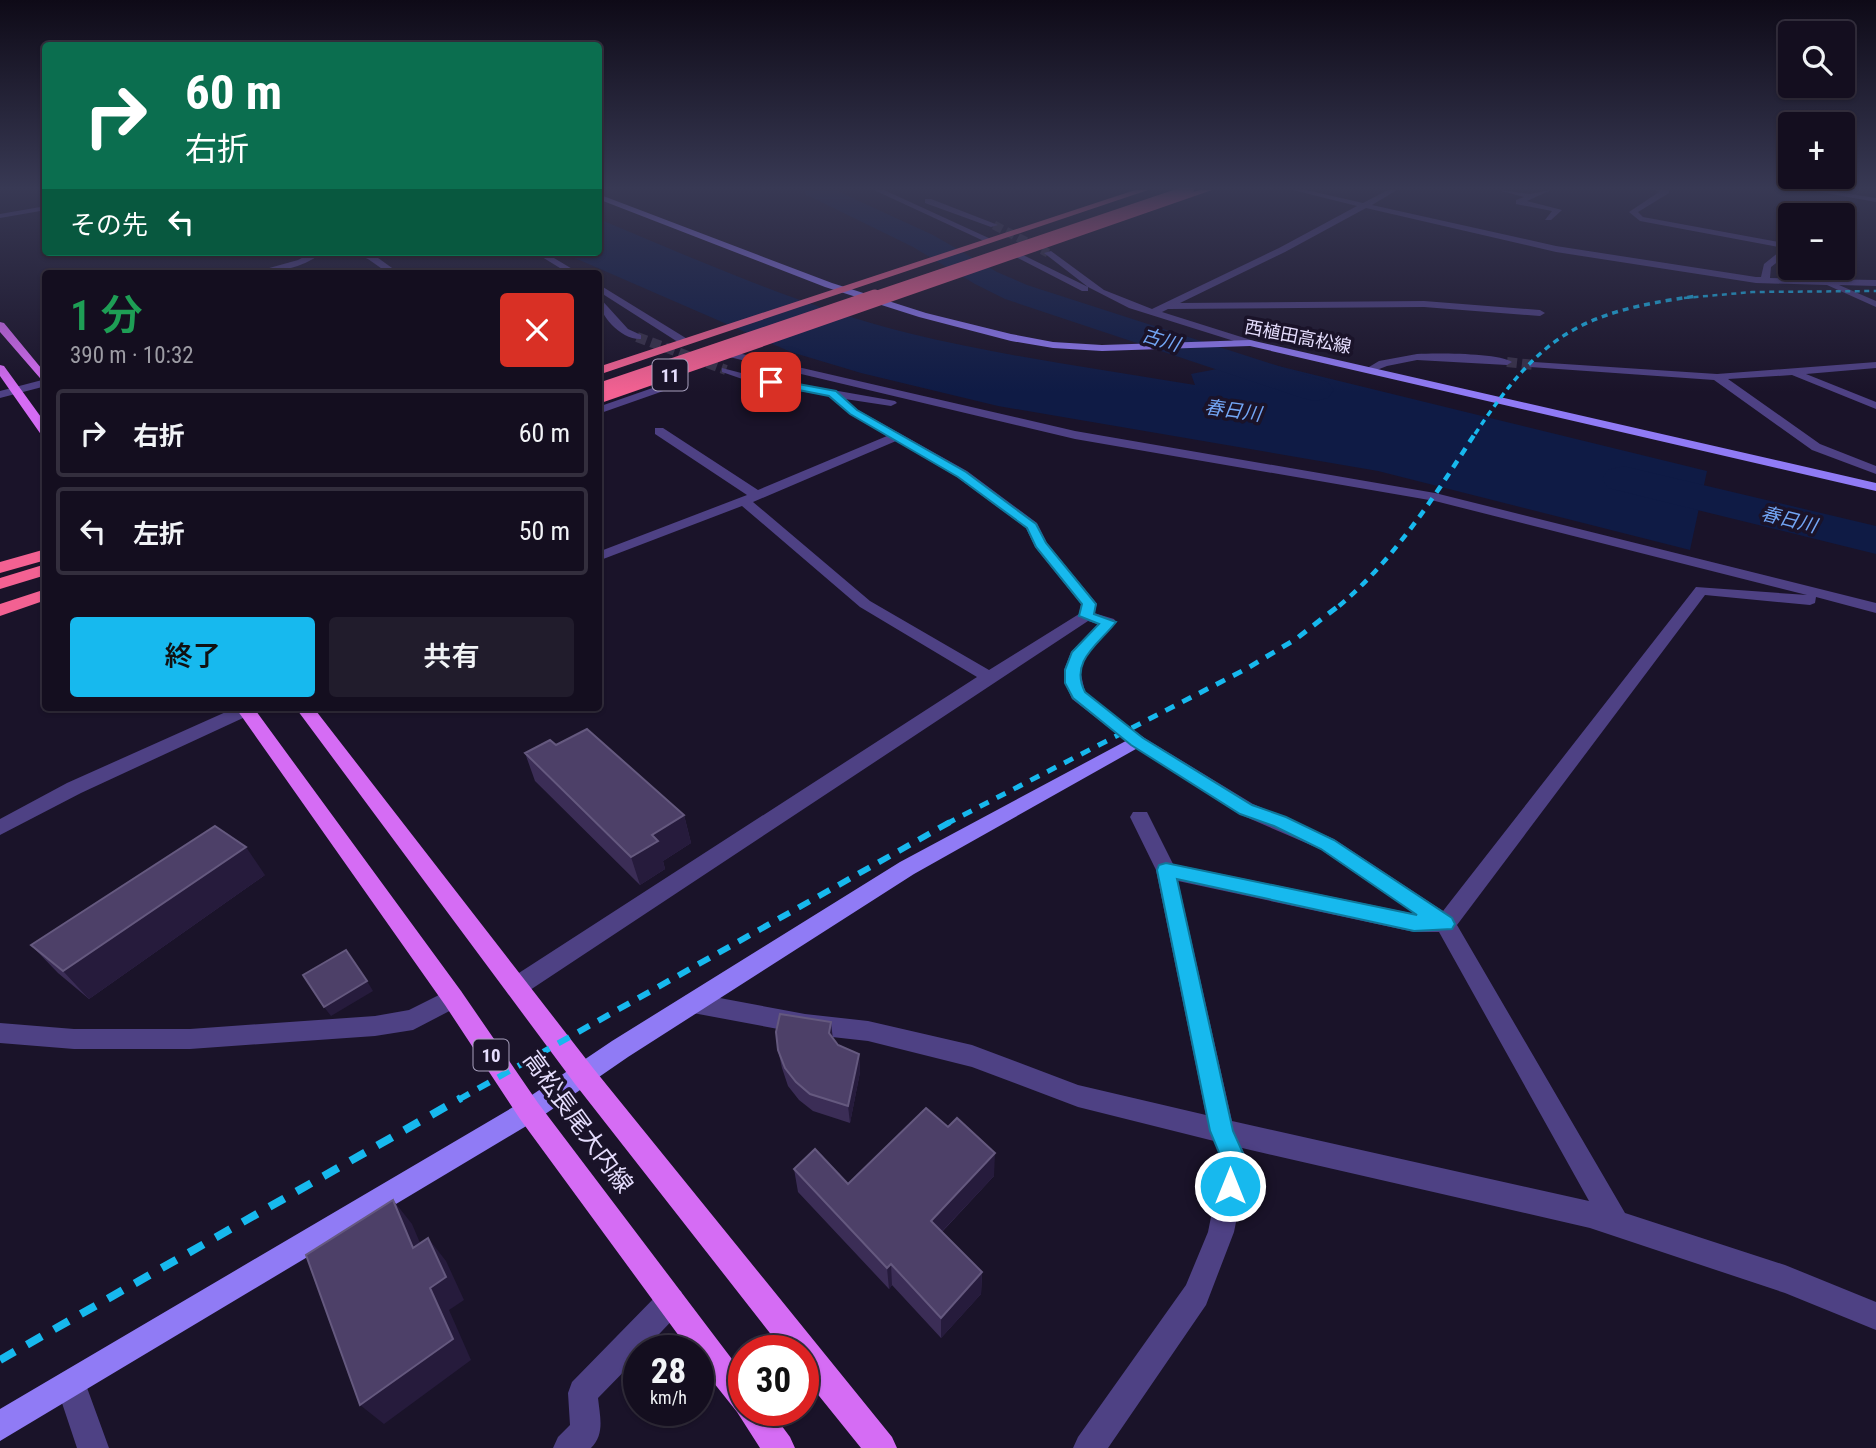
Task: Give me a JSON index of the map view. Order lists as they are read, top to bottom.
{
  "streets": {
    "highway": ["11"],
    "main road": ["西植田高松線", "10", "高松長尾大内線"]
  },
  "crossings": [
    ["西植田高松線", "11"]
  ],
  "water": ["古川", "春日川"],
  "page": {
    "map_buttons": ["+", "−"],
    "turn": ["60 m", "右折"],
    "then": "その先",
    "heading": ["1 分", "390 m · 10:32"],
    "list": [
      {
        "name": "右折",
        "value": "60 m"
      },
      {
        "name": "左折",
        "value": "50 m"
      }
    ],
    "buttons": ["終了", "共有"],
    "speed": "28 km/h",
    "limit": "30"
  }
}
